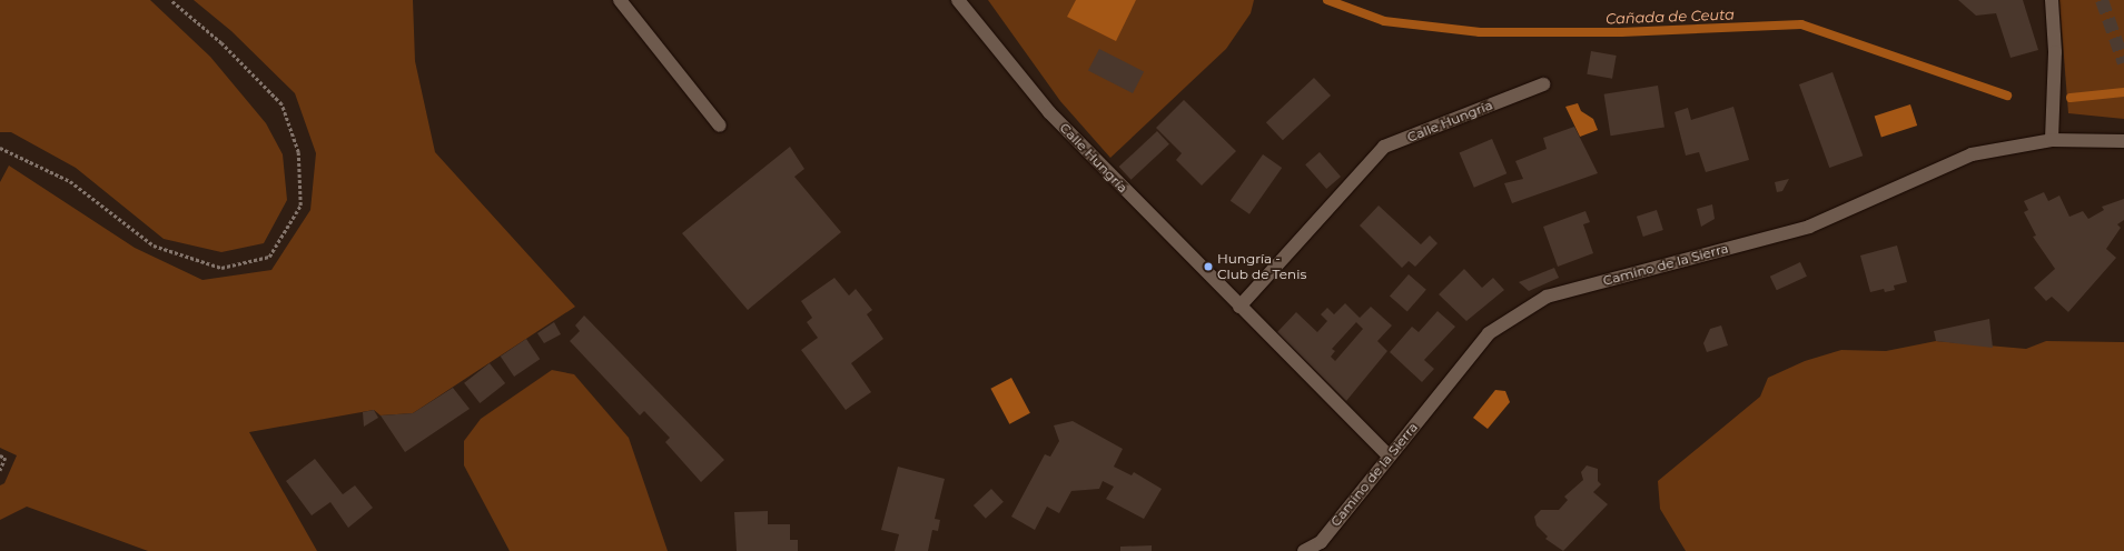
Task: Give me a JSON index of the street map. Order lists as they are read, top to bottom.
{
  "streets": {
    "street": ["Calle Hungría", "Camino de la Sierra"]
  },
  "crossings": [
    ["Calle Hungría", "Camino de la Sierra"]
  ],
  "water": ["Cañada de Ceuta"],
  "places": ["Hungría - Club de Tenis"]
}
